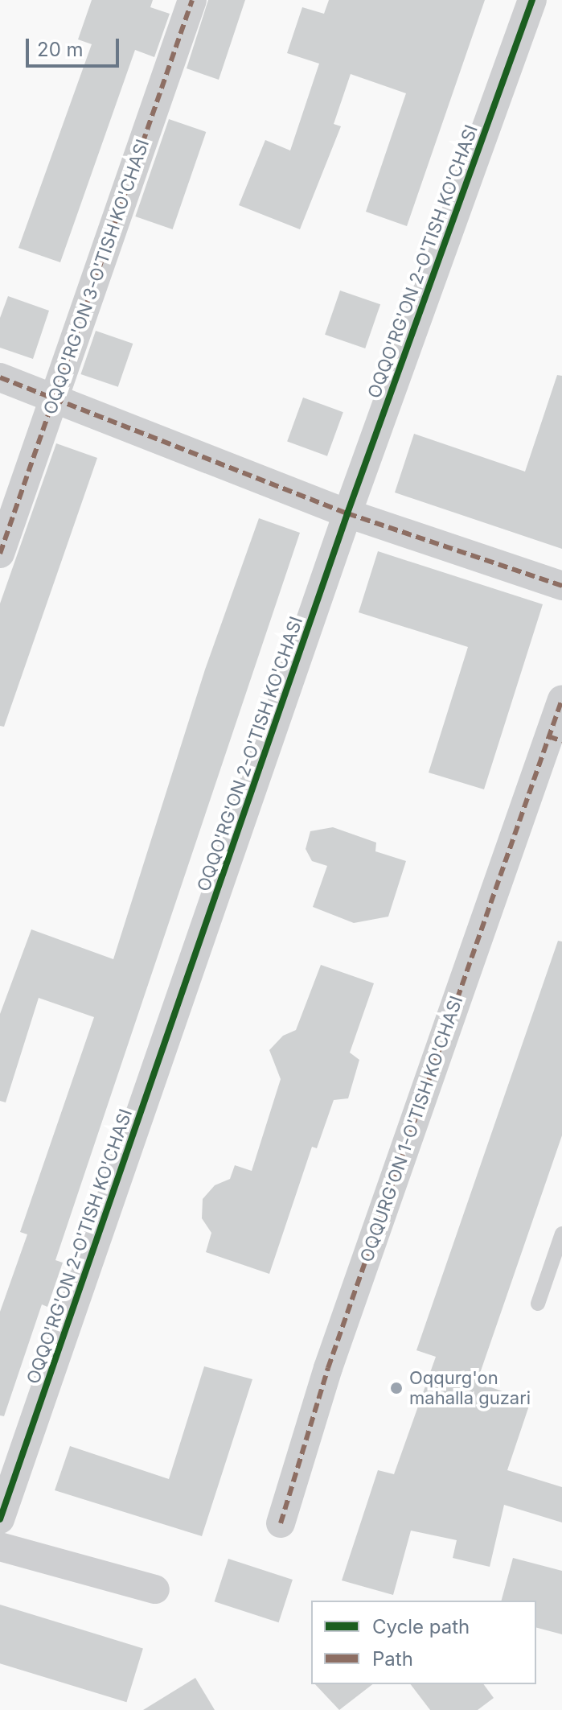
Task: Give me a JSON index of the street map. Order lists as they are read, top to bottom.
{
  "streets": {
    "street": ["OQQO'RG'ON 2-O'TISH KO'CHASI", "OQQO'RG'ON 3-O'TISH KO'CHASI", "OQQURG'ON 1-O'TISH KO'CHASI"]
  },
  "places": ["Oqqurg'on mahalla guzari"],
  "legend": ["Cycle path", "Path"],
  "scale_bar": "20 m"
}
